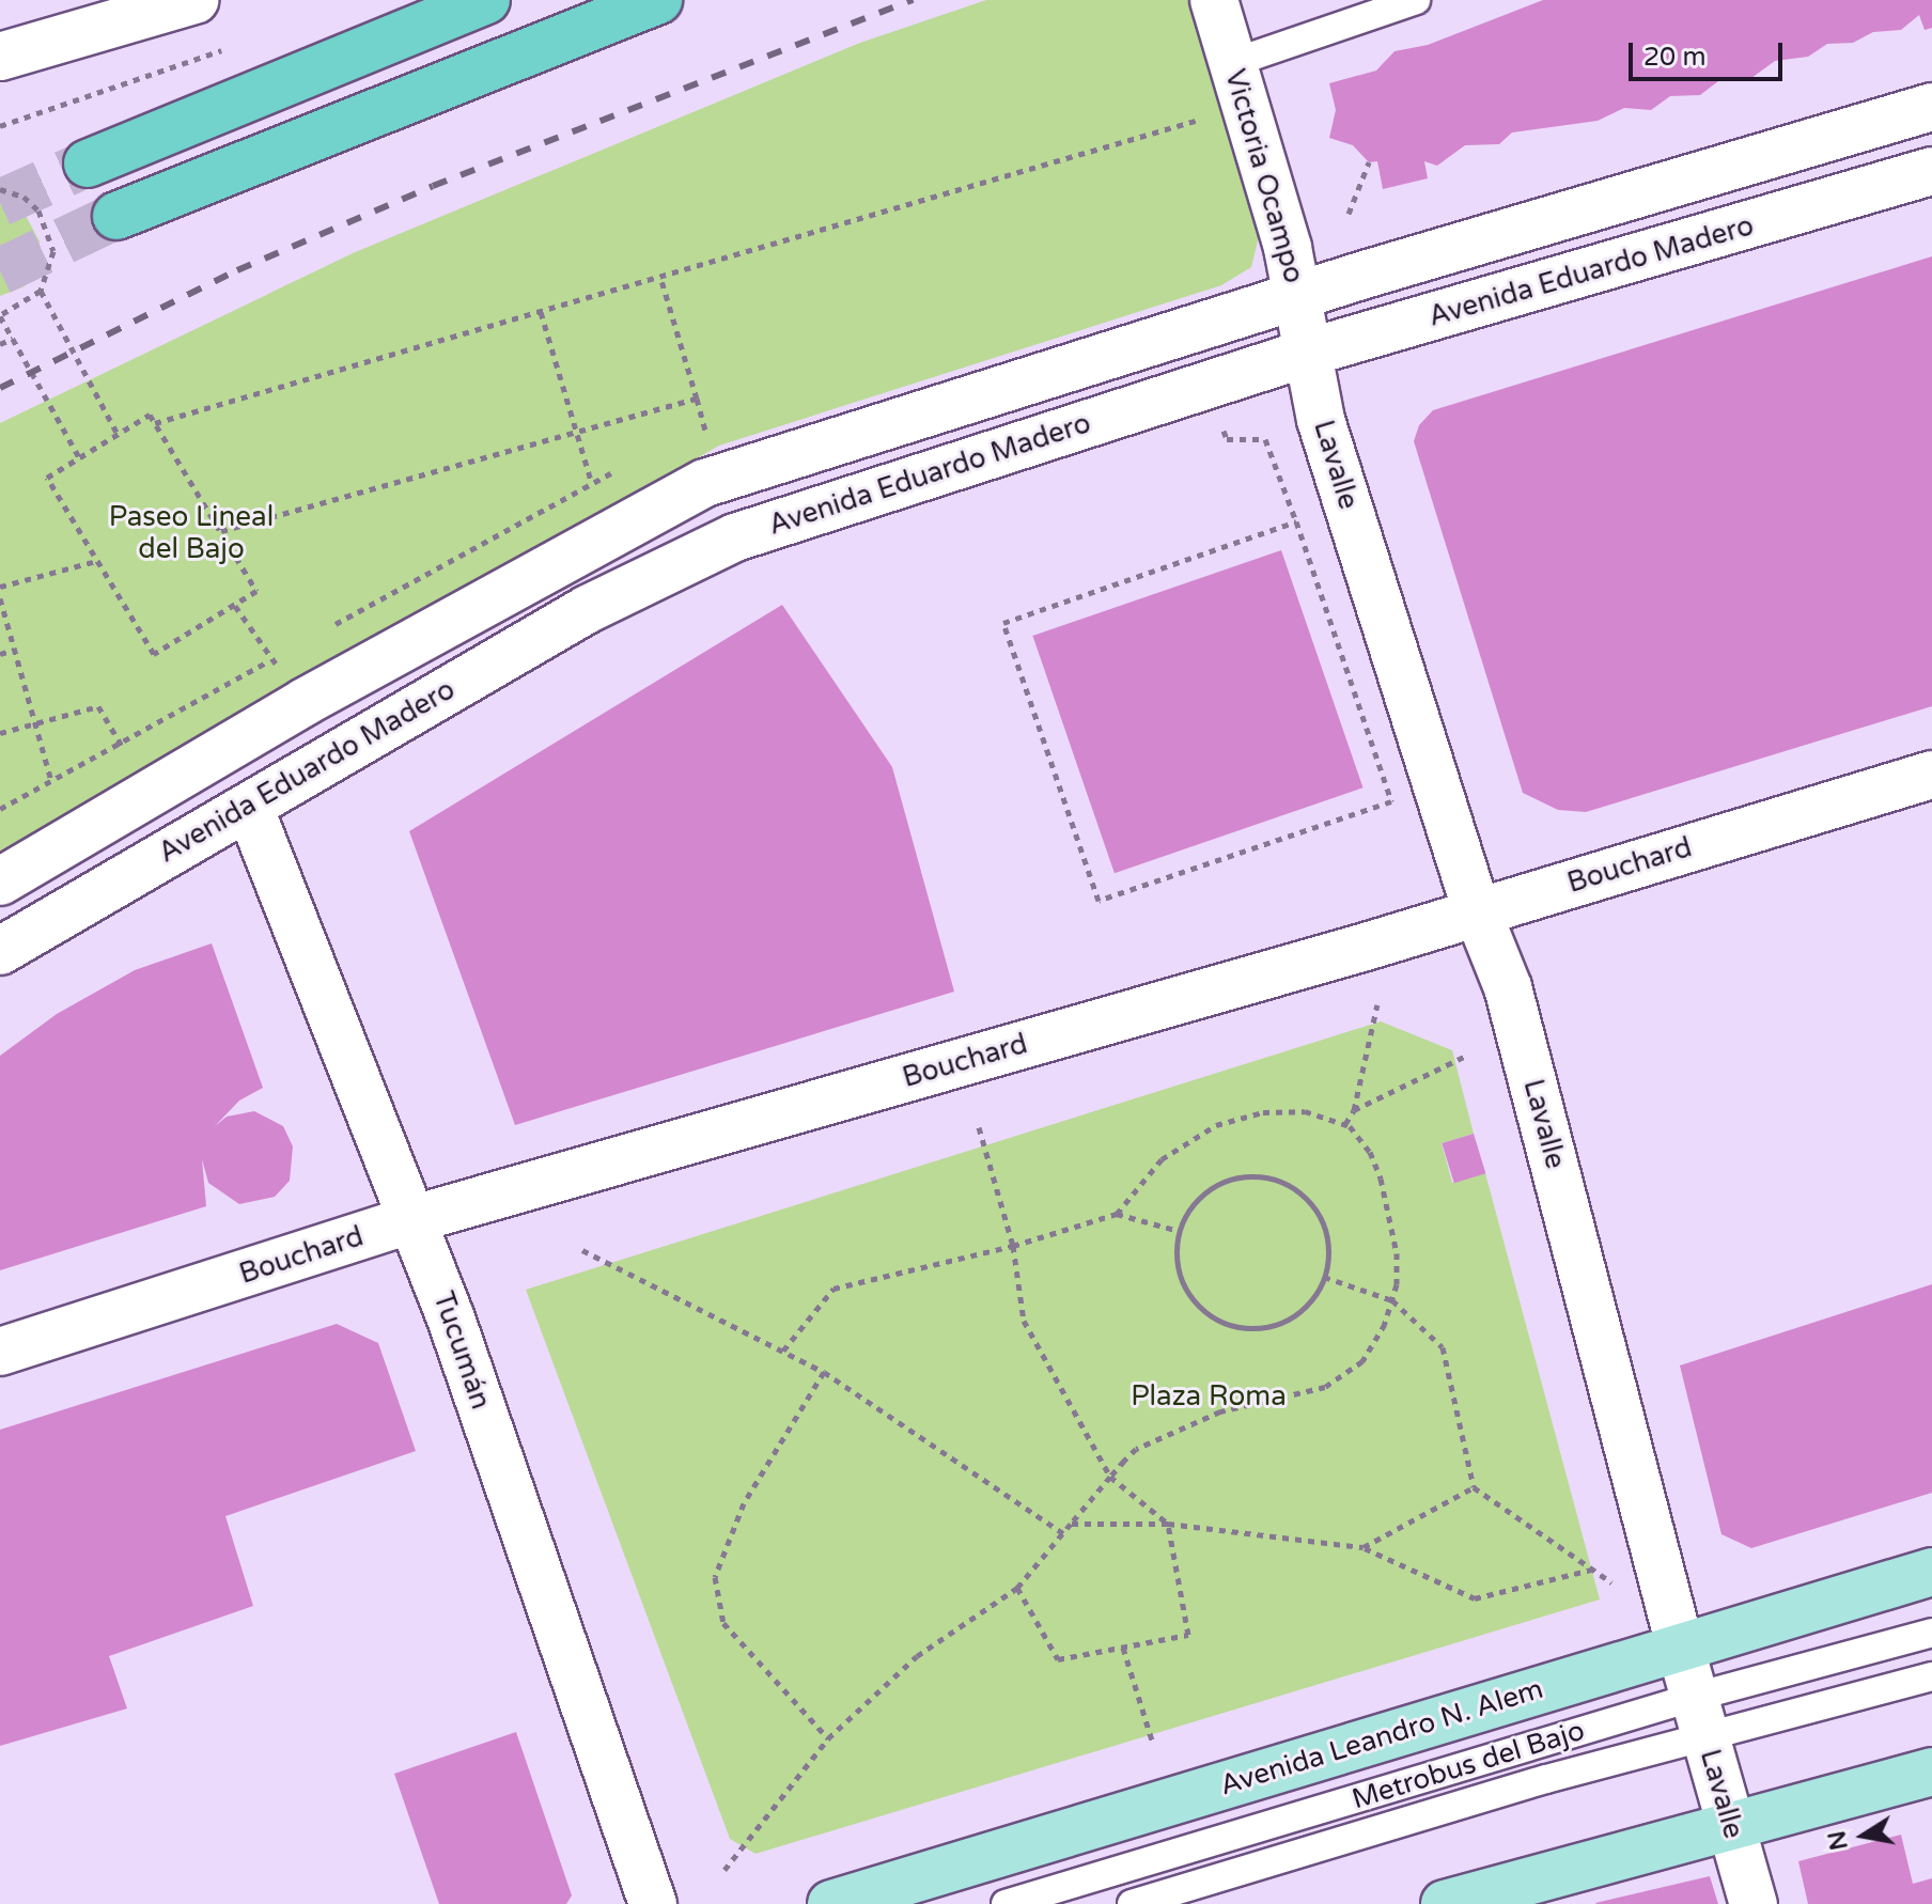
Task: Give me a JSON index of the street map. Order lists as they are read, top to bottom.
{
  "streets": {
    "main road": ["Avenida Leandro N. Alem"],
    "street": [
      "Victoria Ocampo",
      "Avenida Eduardo Madero",
      "Lavalle",
      "Bouchard",
      "Tucumán"
    ],
    "lane": ["Metrobus del Bajo"]
  },
  "crossings": [
    ["Victoria Ocampo", "Avenida Eduardo Madero"],
    ["Victoria Ocampo", "Lavalle"],
    ["Avenida Eduardo Madero", "Lavalle"],
    ["Avenida Eduardo Madero", "Tucumán"],
    ["Lavalle", "Bouchard"],
    ["Lavalle", "Avenida Leandro N. Alem"],
    ["Lavalle", "Metrobus del Bajo"],
    ["Bouchard", "Tucumán"]
  ],
  "parks": ["Paseo Lineal del Bajo", "Plaza Roma"],
  "scale_bar": "20 m",
  "north": "left"
}
